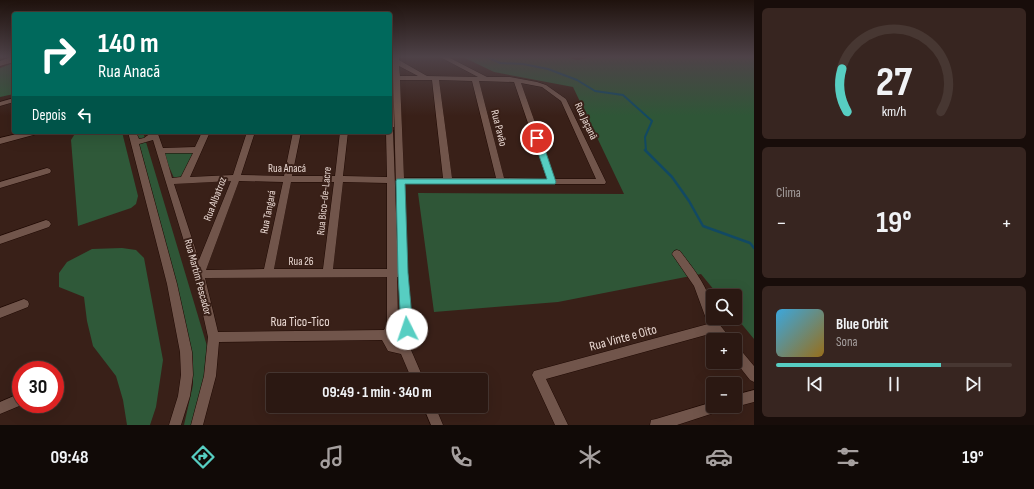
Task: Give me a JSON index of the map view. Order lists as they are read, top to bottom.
{
  "streets": {
    "street": [
      "Rua Jaçanã",
      "Rua Pavão",
      "Rua Anacá",
      "Rua Albatroz",
      "Rua Bico-de-Lacre",
      "Rua Tangará",
      "Rua 26",
      "Rua Martim Pescador",
      "Rua Tico-Tico",
      "Rua Vinte e Oito"
    ]
  },
  "crossings": [
    ["Rua Anacá", "Rua Albatroz"],
    ["Rua Anacá", "Rua Bico-de-Lacre"],
    ["Rua Anacá", "Rua Tangará"],
    ["Rua Anacá", "Rua Martim Pescador"],
    ["Rua Albatroz", "Rua 26"],
    ["Rua Albatroz", "Rua Martim Pescador"],
    ["Rua Bico-de-Lacre", "Rua 26"],
    ["Rua Tangará", "Rua 26"],
    ["Rua 26", "Rua Martim Pescador"],
    ["Rua Martim Pescador", "Rua Tico-Tico"]
  ],
  "page": {
    "turn": ["140 m", "Rua Anacã"],
    "then": "Depois",
    "tile": "Clima",
    "heat": ["−", "19°", "+"],
    "map_buttons": ["+", "−"],
    "song": ["Blue Orbit", "Sona"],
    "limit": "30",
    "trip": "09:49 · 1 min · 340 m",
    "tabs": ["09:48", "19°"],
    "gauge": ["27", "km/h"]
  }
}
